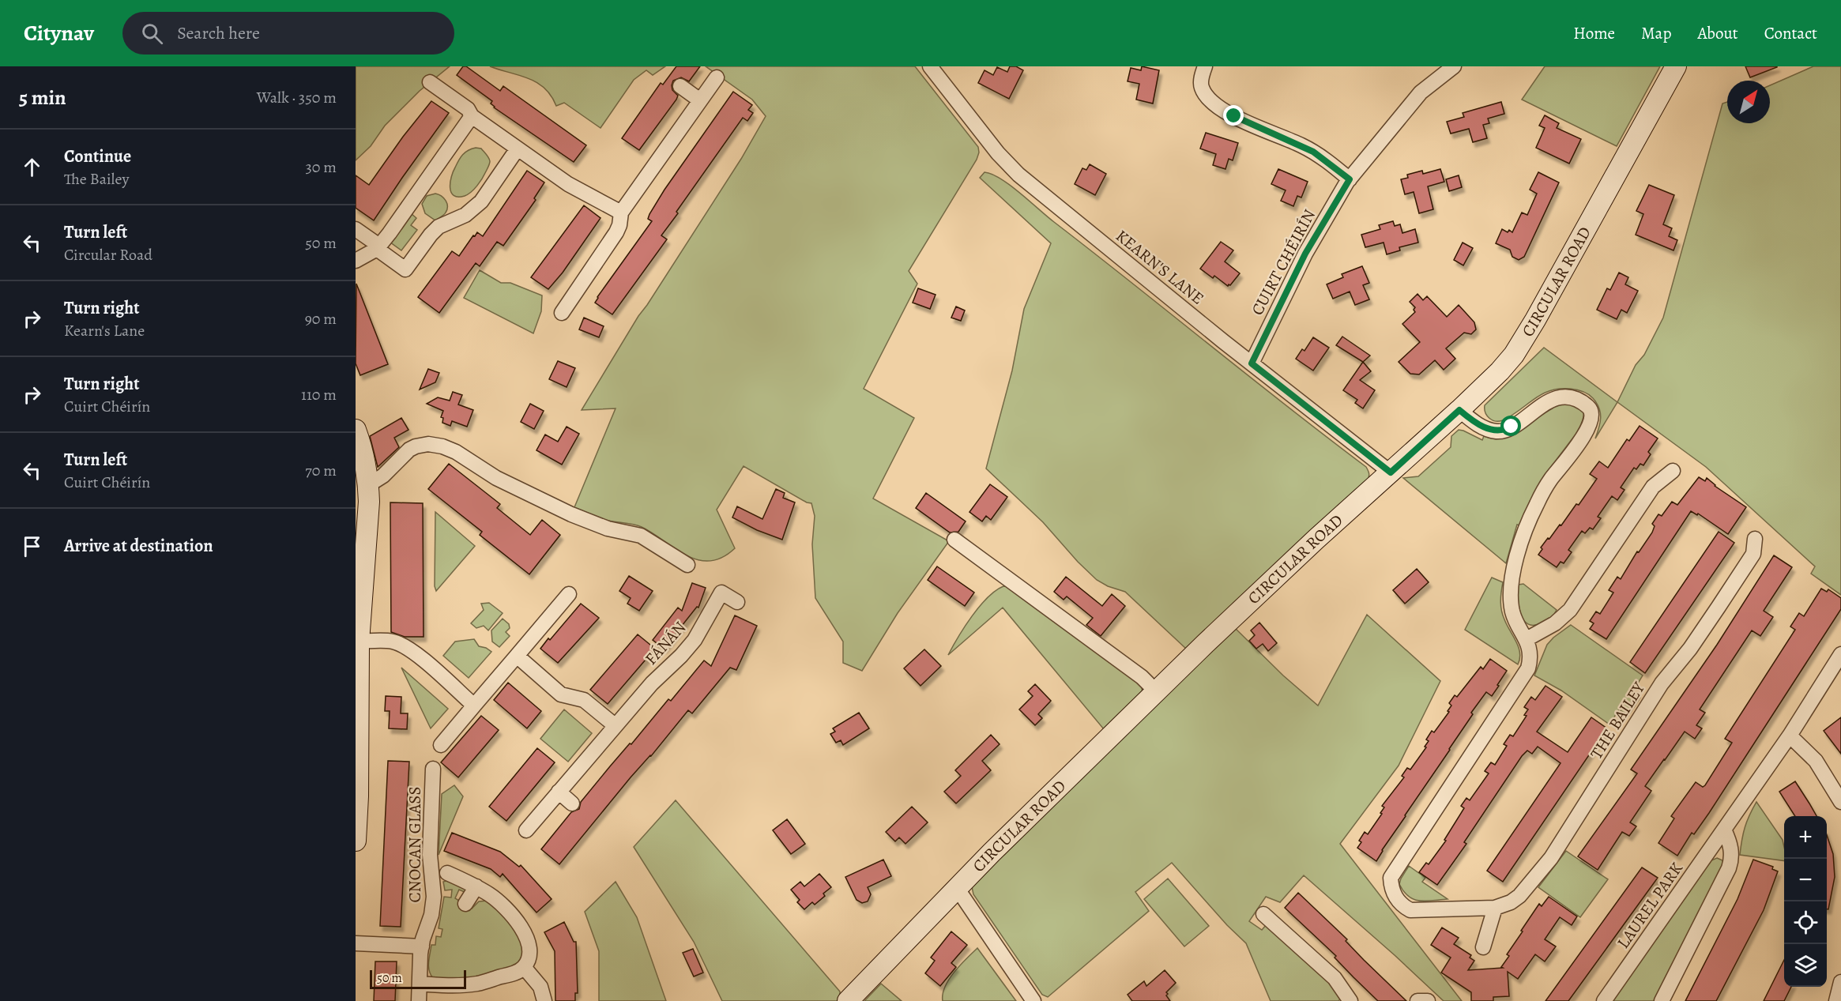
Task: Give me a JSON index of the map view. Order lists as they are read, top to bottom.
{
  "streets": {
    "street": [
      "CUIRT CHÉIRÍN",
      "KEARN'S LANE",
      "CIRCULAR ROAD",
      "FÁNÁN",
      "THE BAILEY",
      "CNOCAN GLASS",
      "LAUREL PARK"
    ]
  },
  "crossings": [
    ["CUIRT CHÉIRÍN", "KEARN'S LANE"],
    ["KEARN'S LANE", "CIRCULAR ROAD"],
    ["CIRCULAR ROAD", "THE BAILEY"]
  ],
  "scale_bar": "50 m",
  "north": "top right",
  "page": {
    "header": "Citynav",
    "search": "Search here",
    "nav": [
      "Home",
      "Map",
      "About",
      "Contact"
    ],
    "heading": ["5 min", "Walk · 350 m"],
    "list": [
      ["Continue", "The Bailey", "30 m"],
      ["Turn left", "Circular Road", "50 m"],
      ["Turn right", "Kearn's Lane", "90 m"],
      ["Turn right", "Cuirt Chéirín", "110 m"],
      ["Turn left", "Cuirt Chéirín", "70 m"],
      "Arrive at destination"
    ],
    "map_buttons": ["+", "−"],
    "scale": "50 m"
  }
}
